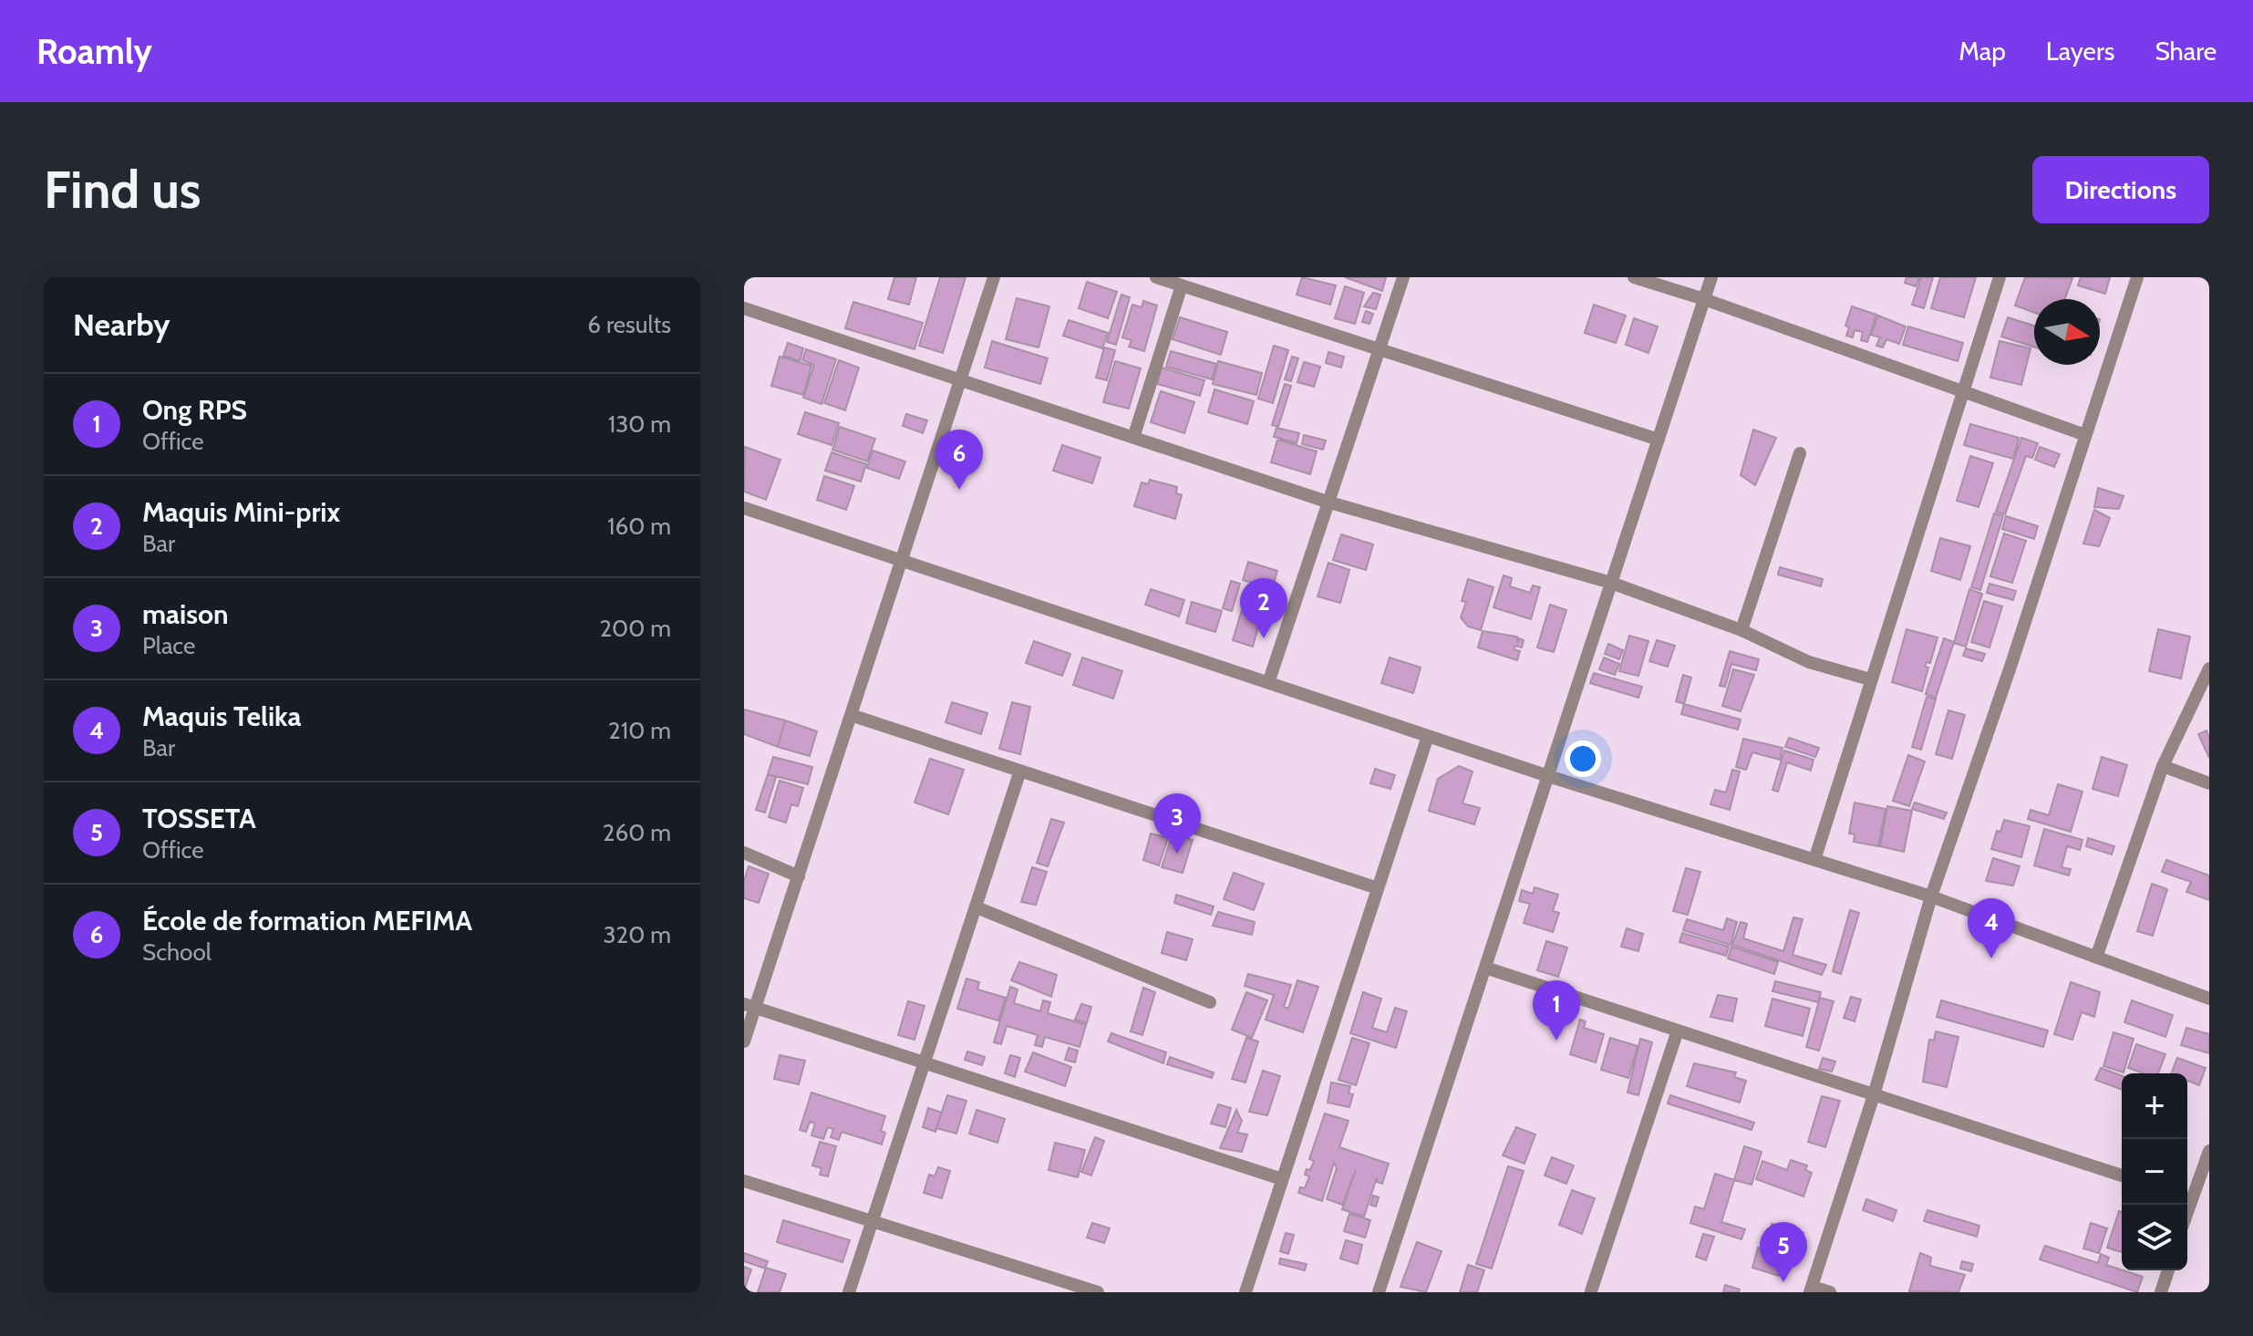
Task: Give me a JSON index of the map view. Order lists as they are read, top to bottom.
{
  "north": "right",
  "page": {
    "header": "Roamly",
    "nav": ["Map", "Layers", "Share"],
    "buttons": "Directions",
    "title": "Find us",
    "heading": ["Nearby", "6 results"],
    "list": [
      {
        "mark": "1",
        "name": "Ong RPS",
        "note": "Office",
        "value": "130 m"
      },
      {
        "mark": "2",
        "name": "Maquis Mini-prix",
        "note": "Bar",
        "value": "160 m"
      },
      {
        "mark": "3",
        "name": "maison",
        "note": "Place",
        "value": "200 m"
      },
      {
        "mark": "4",
        "name": "Maquis Telika",
        "note": "Bar",
        "value": "210 m"
      },
      {
        "mark": "5",
        "name": "TOSSETA",
        "note": "Office",
        "value": "260 m"
      },
      {
        "mark": "6",
        "name": "École de formation MEFIMA",
        "note": "School",
        "value": "320 m"
      }
    ],
    "pins": [
      "6",
      "2",
      "3",
      "4",
      "1",
      "5"
    ],
    "map_buttons": ["+", "−"]
  }
}
